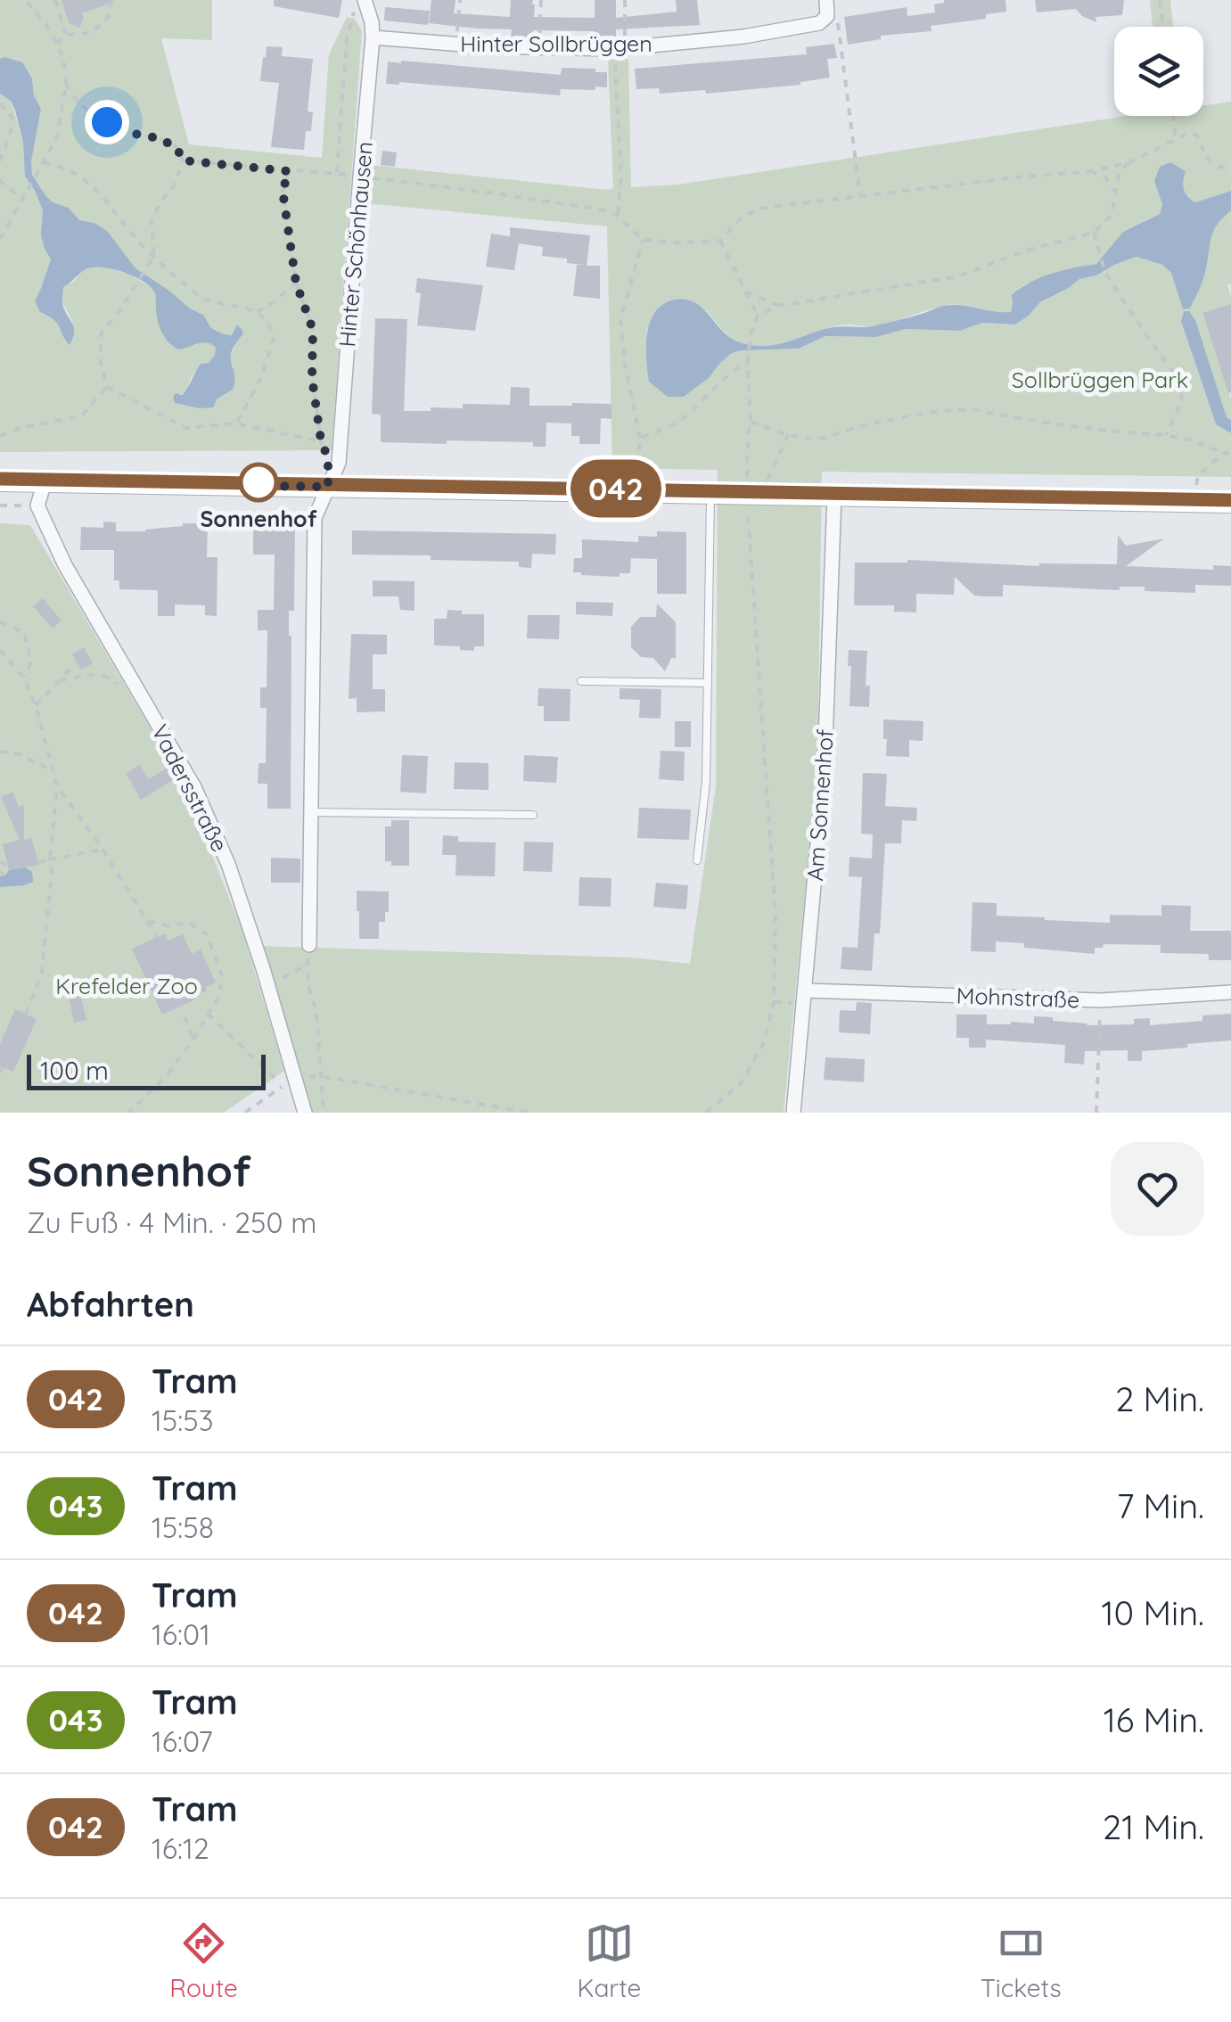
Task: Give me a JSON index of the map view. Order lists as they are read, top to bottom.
{
  "streets": {
    "street": [
      "Hinter Sollbrüggen",
      "Hinter Schönhausen",
      "Vadersstraße",
      "Am Sonnenhof",
      "Mohnstraße"
    ]
  },
  "crossings": [
    ["Hinter Sollbrüggen", "Hinter Schönhausen"],
    ["Am Sonnenhof", "Mohnstraße"]
  ],
  "parks": ["Sollbrüggen Park", "Krefelder Zoo"],
  "places": ["Sonnenhof"],
  "lines": ["tram line 042"],
  "scale_bar": "100 m",
  "page": {
    "on_map": "042",
    "scale": "100 m",
    "heading": [
      ["Sonnenhof", "Zu Fuß · 4 Min. · 250 m"],
      "Abfahrten"
    ],
    "list": [
      {
        "mark": "042",
        "name": "Tram",
        "note": "15:53",
        "value": "2 Min."
      },
      {
        "mark": "043",
        "name": "Tram",
        "note": "15:58",
        "value": "7 Min."
      },
      {
        "mark": "042",
        "name": "Tram",
        "note": "16:01",
        "value": "10 Min."
      },
      {
        "mark": "043",
        "name": "Tram",
        "note": "16:07",
        "value": "16 Min."
      },
      {
        "mark": "042",
        "name": "Tram",
        "note": "16:12",
        "value": "21 Min."
      }
    ],
    "tabs": ["Route", "Karte", "Tickets"]
  }
}
